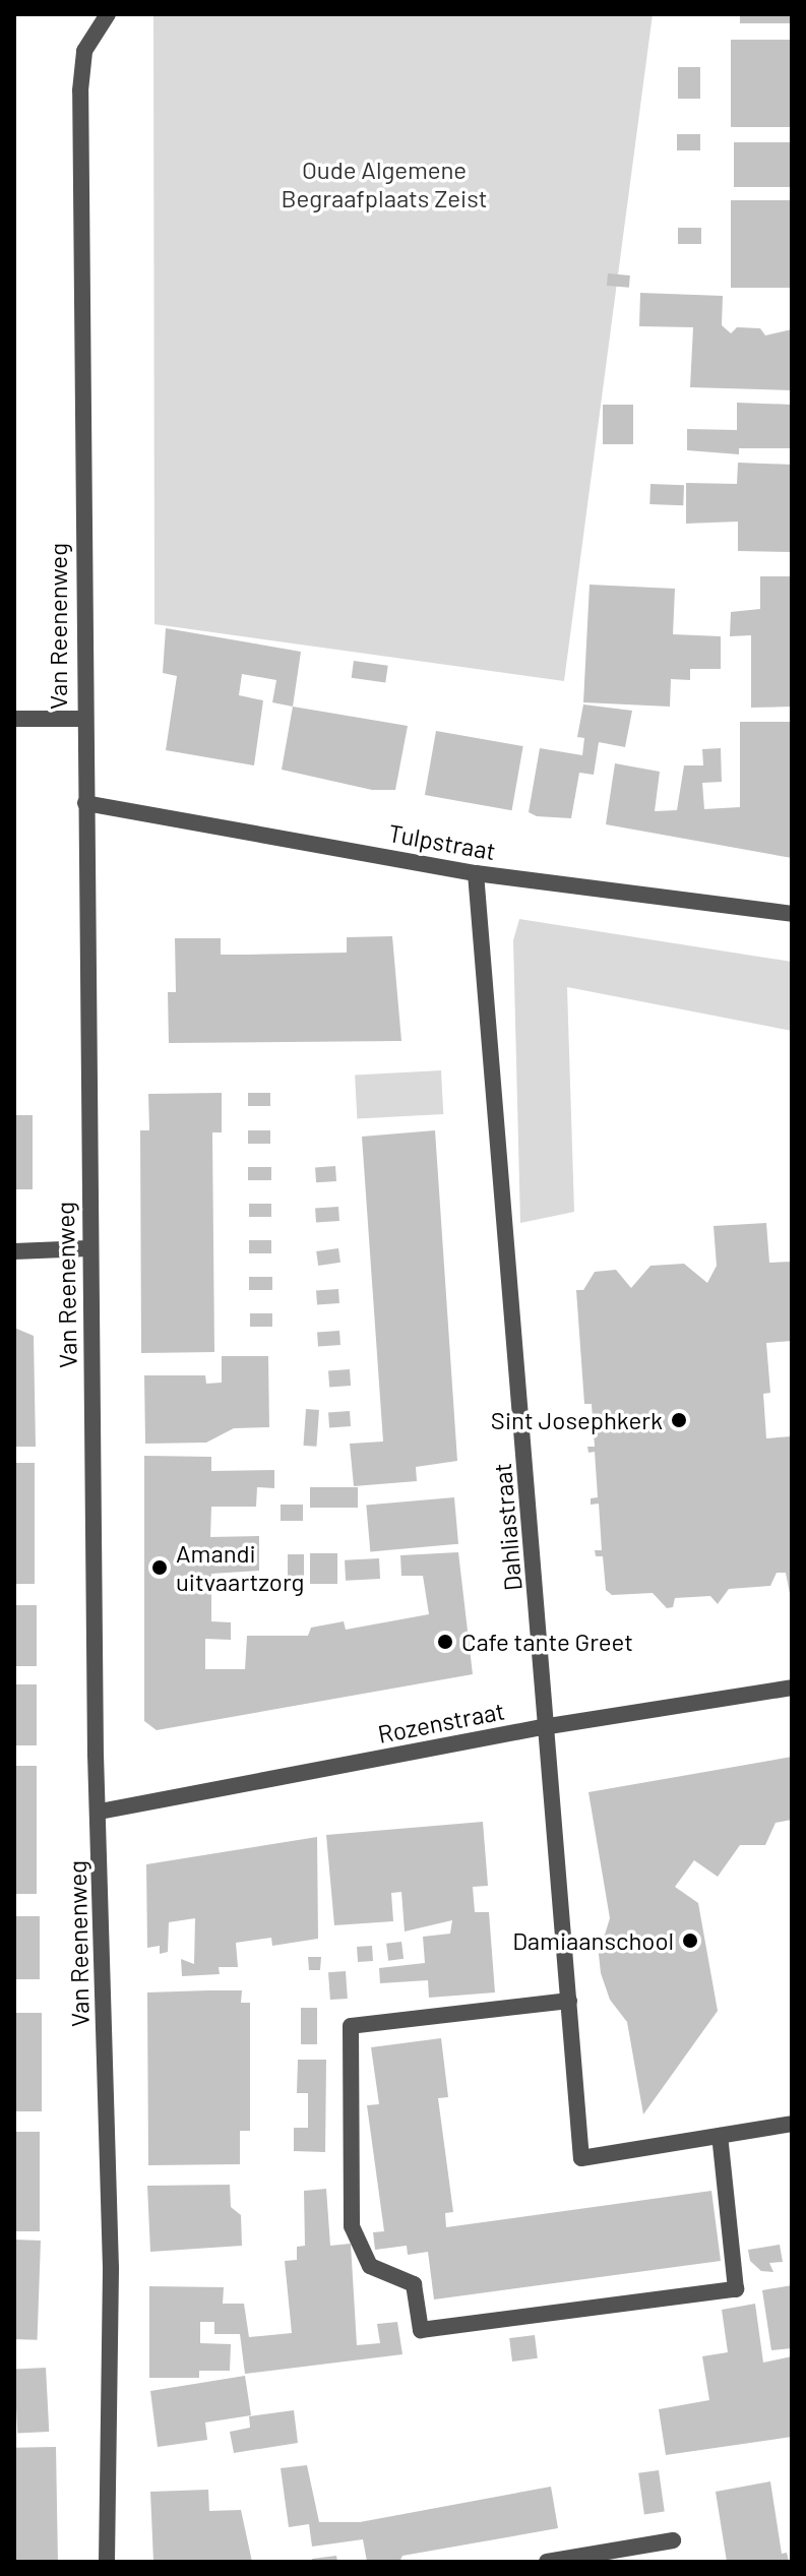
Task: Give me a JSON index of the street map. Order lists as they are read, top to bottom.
{
  "streets": {
    "street": [
      "Van Reenenweg",
      "Tulpstraat",
      "Dahliastraat",
      "Rozenstraat"
    ]
  },
  "crossings": [
    ["Van Reenenweg", "Tulpstraat"],
    ["Van Reenenweg", "Rozenstraat"],
    ["Tulpstraat", "Dahliastraat"],
    ["Dahliastraat", "Rozenstraat"]
  ],
  "parks": ["Oude Algemene Begraafplaats Zeist"],
  "places": [
    "Sint Josephkerk",
    "Amandi uitvaartzorg",
    "Cafe tante Greet",
    "Damiaanschool"
  ]
}
